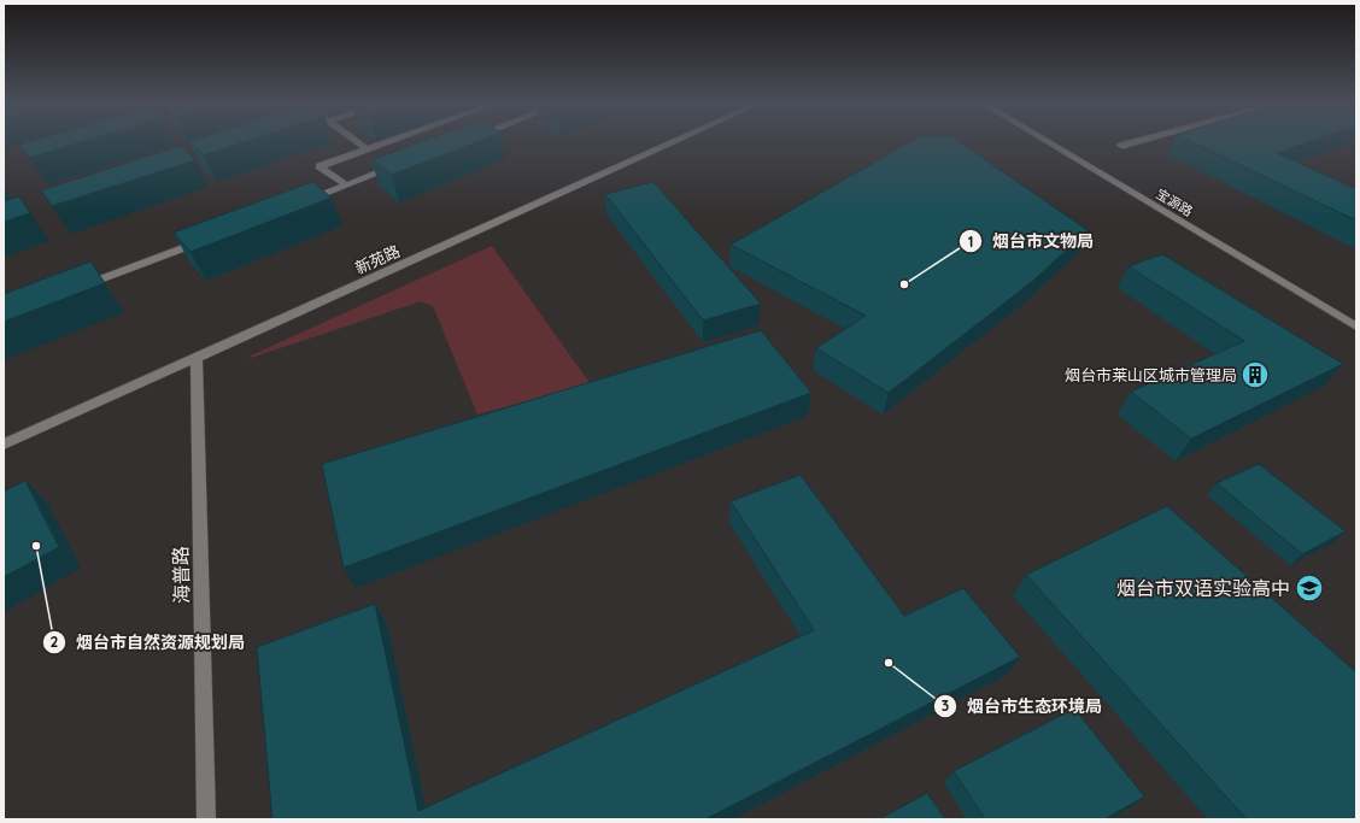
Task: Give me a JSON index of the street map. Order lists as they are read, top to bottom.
{
  "streets": {
    "street": ["宝源路", "新苑路", "海普路"]
  },
  "crossings": [
    ["新苑路", "海普路"]
  ],
  "places": {
    "other": ["烟台市文物局", "烟台市自然资源规划局", "烟台市生态环境局"],
    "building": ["烟台市莱山区城市管理局"],
    "school or university": ["烟台市双语实验高中"]
  }
}
